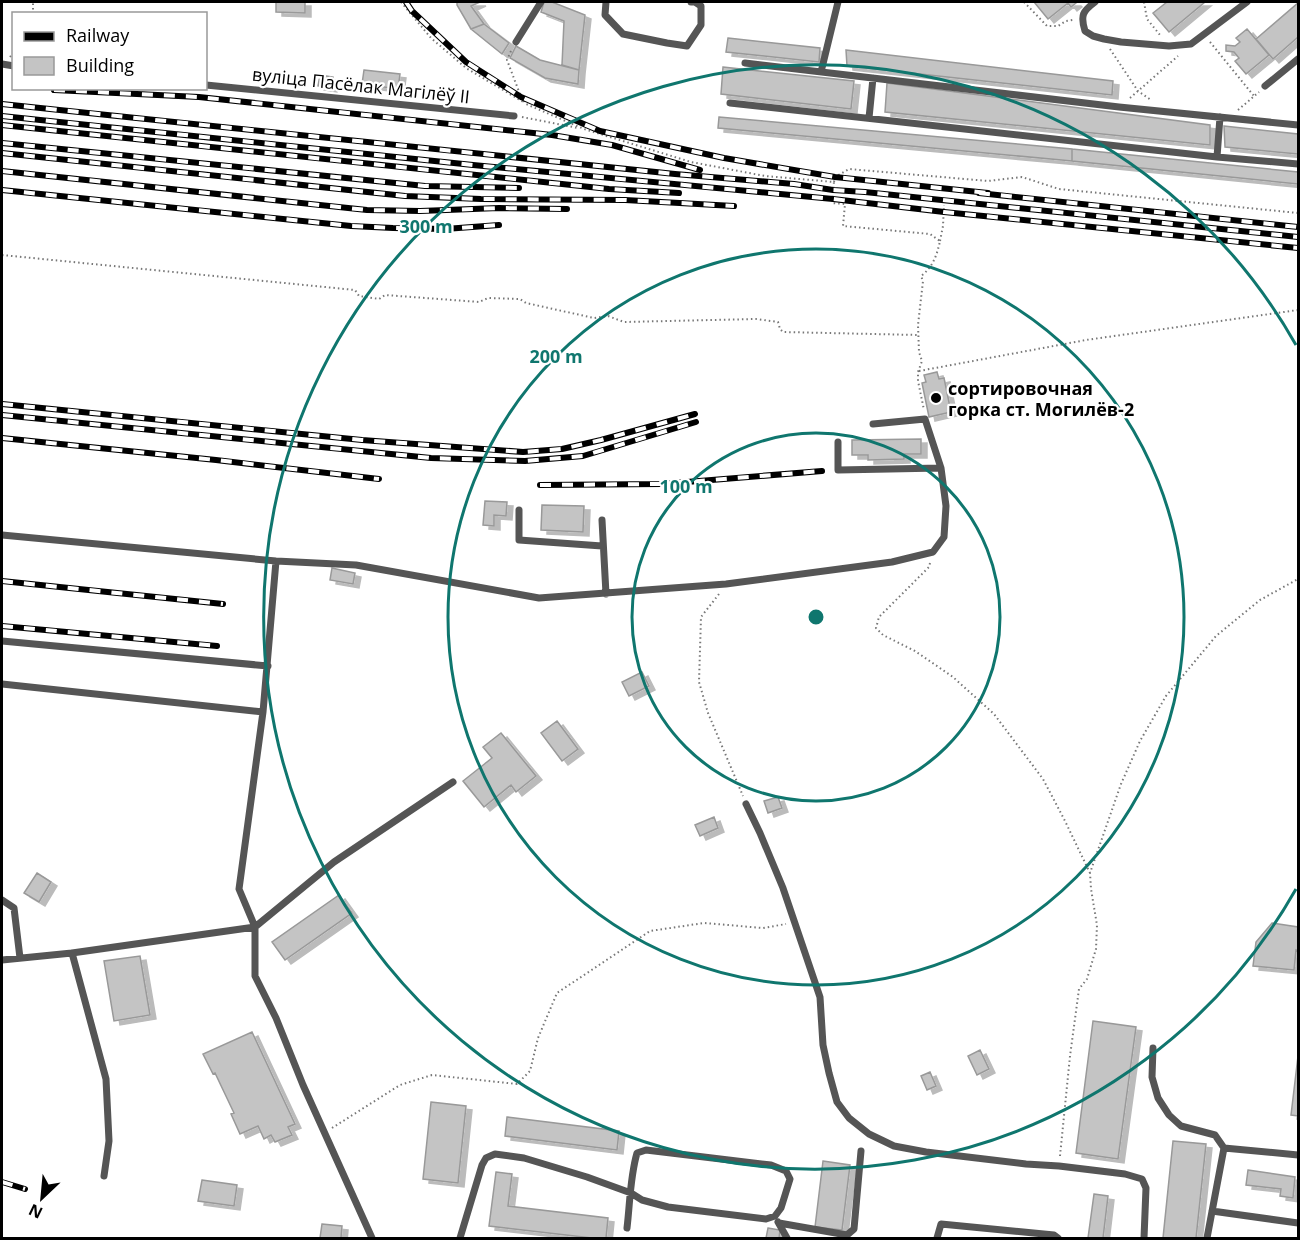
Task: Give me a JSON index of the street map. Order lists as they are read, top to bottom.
{
  "streets": {
    "lane": ["вуліца Пасёлак Магілёў II"]
  },
  "places": ["сортировочная горка ст. Могилёв-2"],
  "legend": ["Railway", "Building"],
  "north": "bottom left",
  "rings": ["300 m", "200 m", "100 m"]
}
